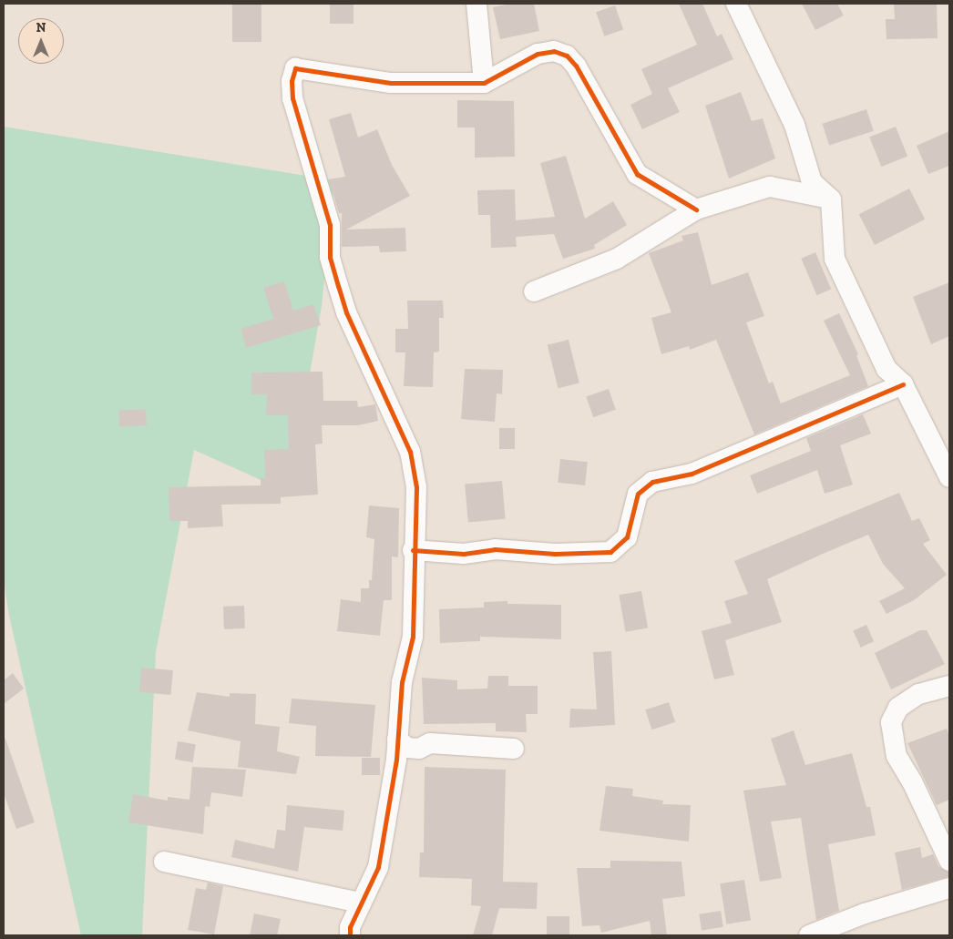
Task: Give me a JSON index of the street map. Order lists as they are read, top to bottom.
{
  "north": "top"
}
